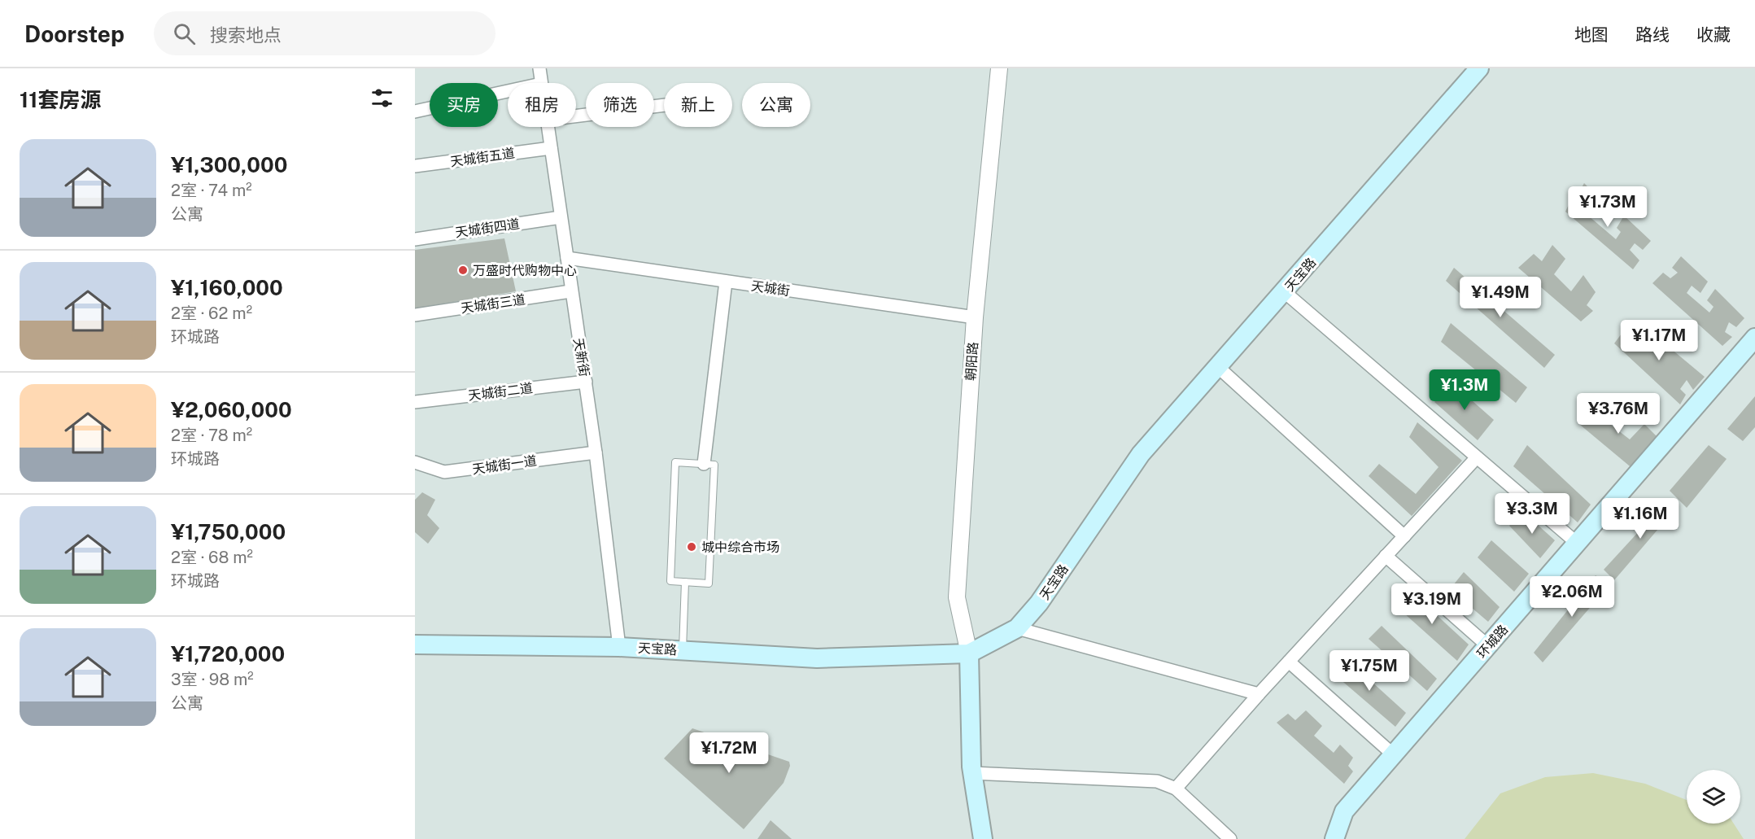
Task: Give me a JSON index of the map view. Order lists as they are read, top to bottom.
{
  "streets": {
    "main road": ["天宝路", "环城路"],
    "street": [
      "天城街五道",
      "天城街四道",
      "天城街",
      "天城街三道",
      "天新街",
      "朝阳路",
      "天城街二道",
      "天城街一道"
    ]
  },
  "crossings": [
    ["天城街五道", "天新街"],
    ["天城街四道", "天新街"],
    ["天宝路", "天新街"],
    ["天宝路", "朝阳路"],
    ["天城街", "天新街"],
    ["天城街", "朝阳路"],
    ["天城街三道", "天新街"],
    ["天新街", "天城街二道"],
    ["天新街", "天城街一道"]
  ],
  "places": ["万盛时代购物中心", "城中综合市场"],
  "page": {
    "header": "Doorstep",
    "search": "搜索地点",
    "nav": ["地图", "路线", "收藏"],
    "heading": "11套房源",
    "chip": [
      "买房",
      "租房",
      "筛选",
      "新上",
      "公寓"
    ],
    "list": [
      {
        "name": "¥1,300,000",
        "note": "2室 · 74 m² · 公寓"
      },
      {
        "name": "¥1,160,000",
        "note": "2室 · 62 m² · 环城路"
      },
      {
        "name": "¥2,060,000",
        "note": "2室 · 78 m² · 环城路"
      },
      {
        "name": "¥1,750,000",
        "note": "2室 · 68 m² · 环城路"
      },
      {
        "name": "¥1,720,000",
        "note": "3室 · 98 m² · 公寓"
      }
    ],
    "price": [
      "¥1.73M",
      "¥1.49M",
      "¥1.17M",
      "¥1.3M",
      "¥3.76M",
      "¥3.3M",
      "¥1.16M",
      "¥2.06M",
      "¥3.19M",
      "¥1.75M",
      "¥1.72M"
    ]
  }
}
